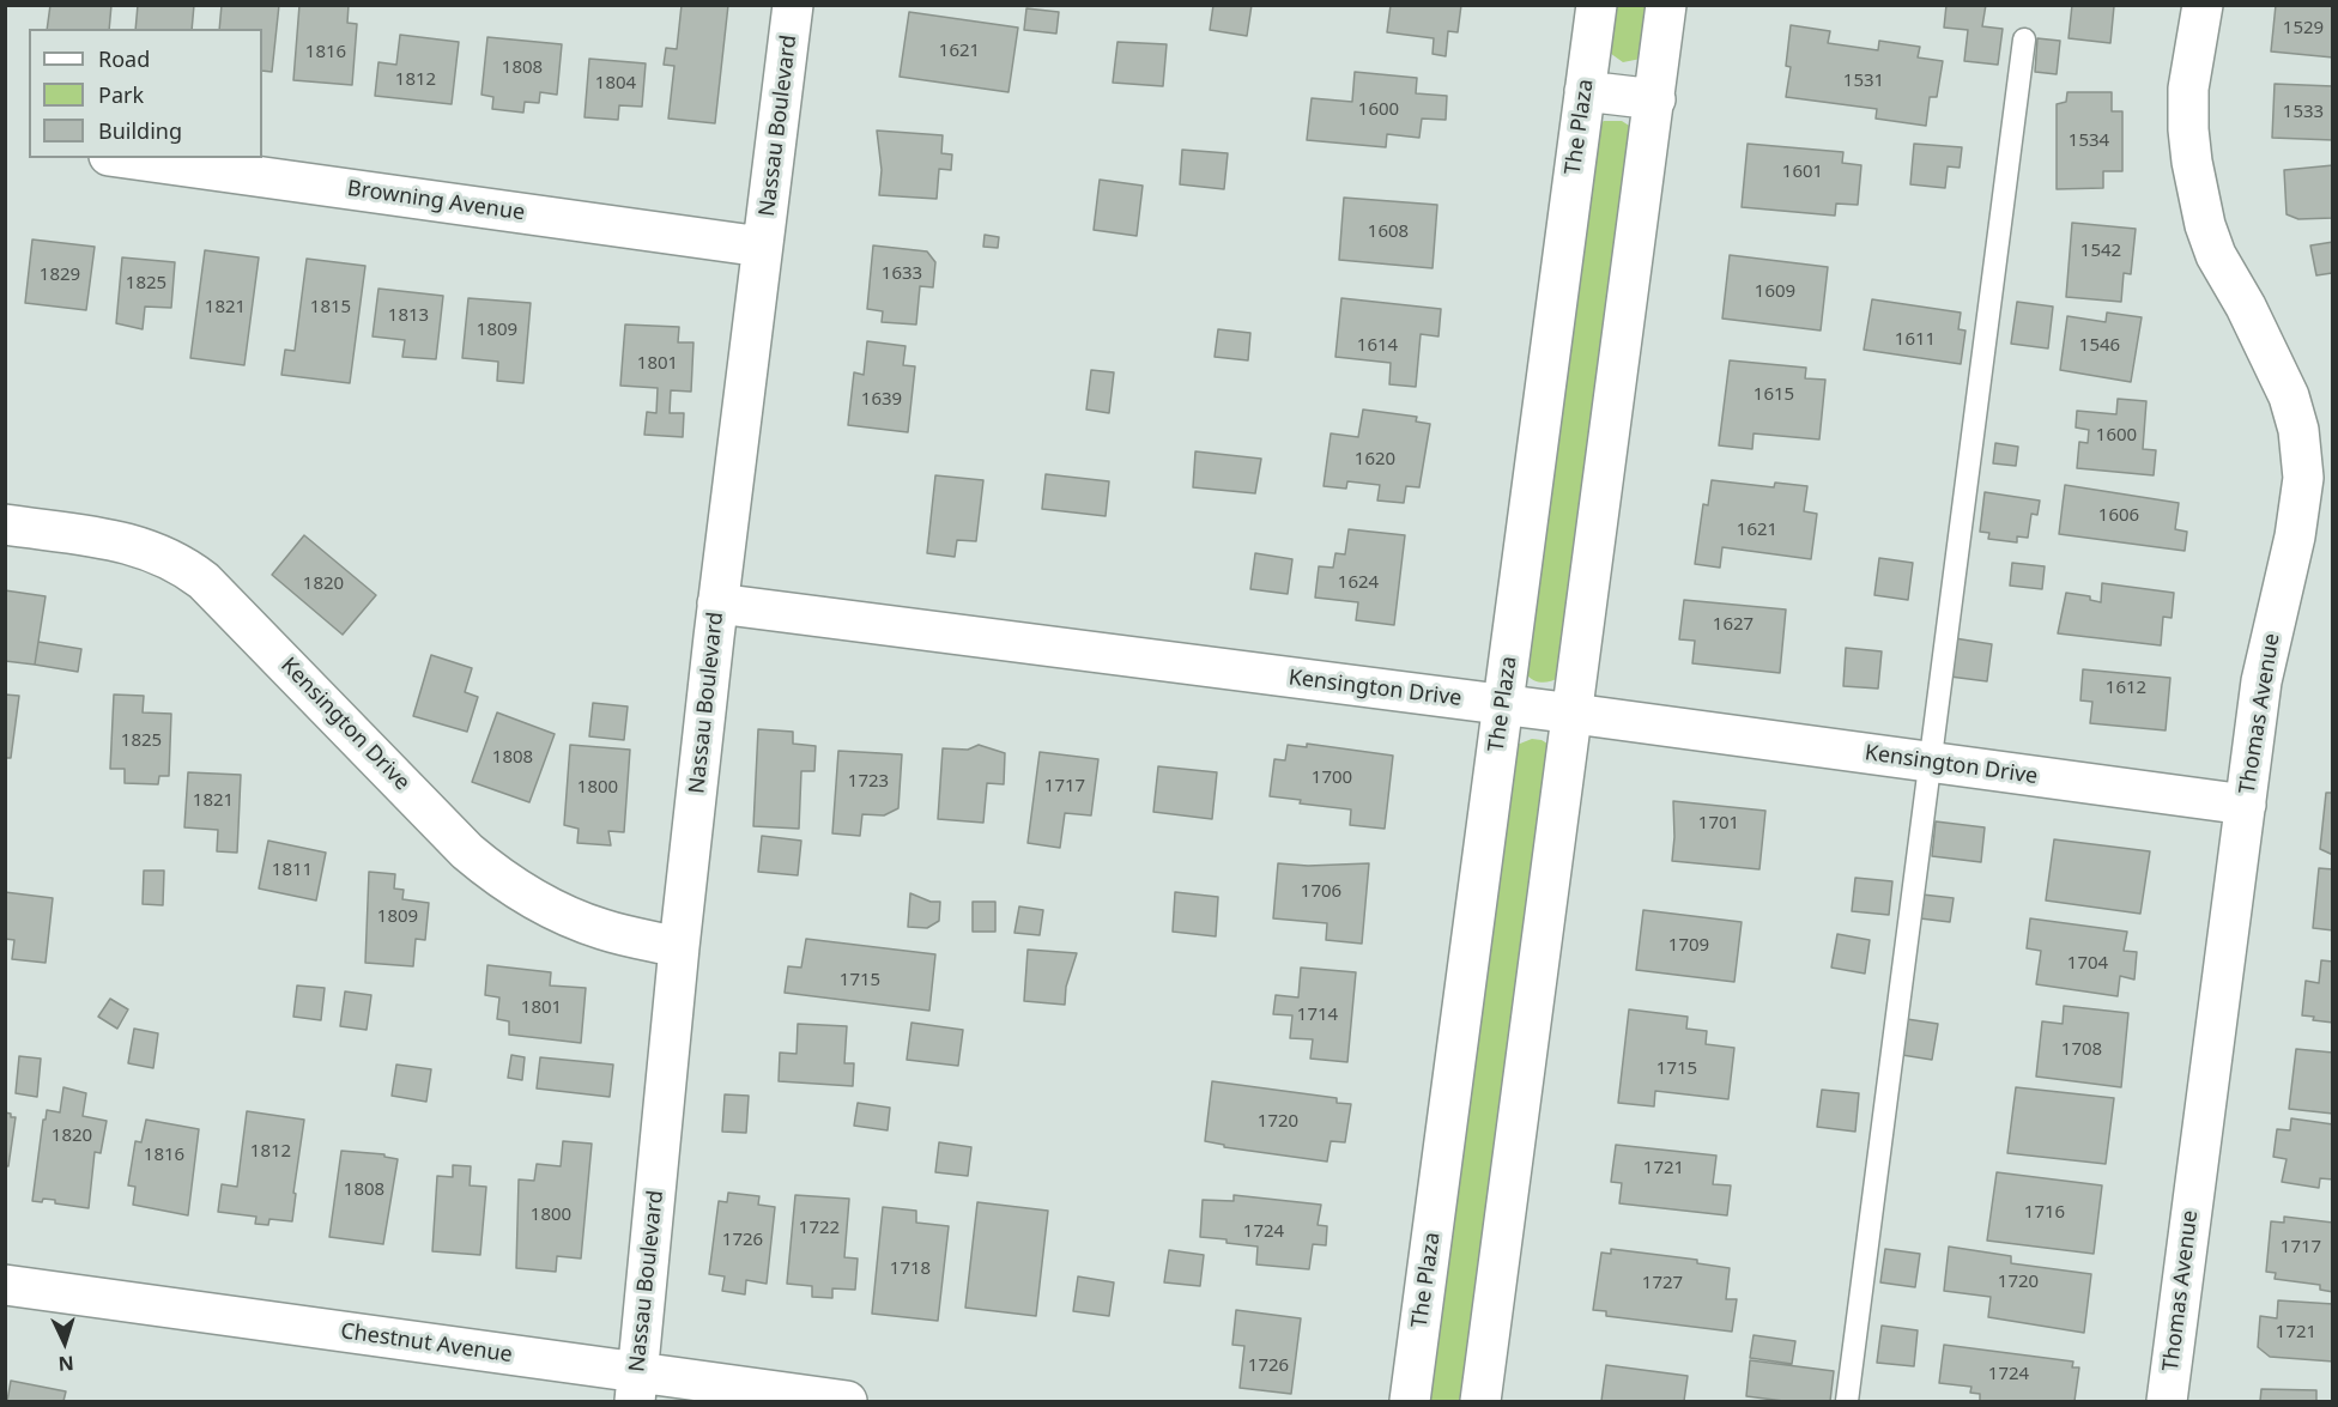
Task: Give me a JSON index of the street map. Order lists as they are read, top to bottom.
{
  "streets": {
    "street": [
      "Nassau Boulevard",
      "The Plaza",
      "Browning Avenue",
      "Kensington Drive",
      "Thomas Avenue",
      "Chestnut Avenue"
    ]
  },
  "crossings": [
    ["Nassau Boulevard", "Browning Avenue"],
    ["Nassau Boulevard", "Kensington Drive"],
    ["Nassau Boulevard", "Chestnut Avenue"],
    ["The Plaza", "Kensington Drive"],
    ["Kensington Drive", "Thomas Avenue"]
  ],
  "house_numbers": [
    "1529",
    "1621",
    "1816",
    "1808",
    "1812",
    "1531",
    "1804",
    "1600",
    "1533",
    "1534",
    "1601",
    "1608",
    "1542",
    "1633",
    "1829",
    "1825",
    "1609",
    "1821",
    "1815",
    "1813",
    "1809",
    "1611",
    "1614",
    "1546",
    "1801",
    "1615",
    "1639",
    "1600",
    "1620",
    "1606",
    "1621",
    "1624",
    "1820",
    "1627",
    "1612",
    "1825",
    "1808",
    "1700",
    "1723",
    "1717",
    "1800",
    "1821",
    "1701",
    "1811",
    "1706",
    "1809",
    "1709",
    "1704",
    "1715",
    "1801",
    "1714",
    "1708",
    "1715",
    "1720",
    "1820",
    "1812",
    "1816",
    "1721",
    "1808",
    "1716",
    "1800",
    "1722",
    "1724",
    "1726",
    "1717",
    "1718",
    "1720",
    "1727",
    "1721",
    "1726",
    "1724"
  ],
  "legend": ["Road", "Park", "Building"],
  "north": "bottom"
}
